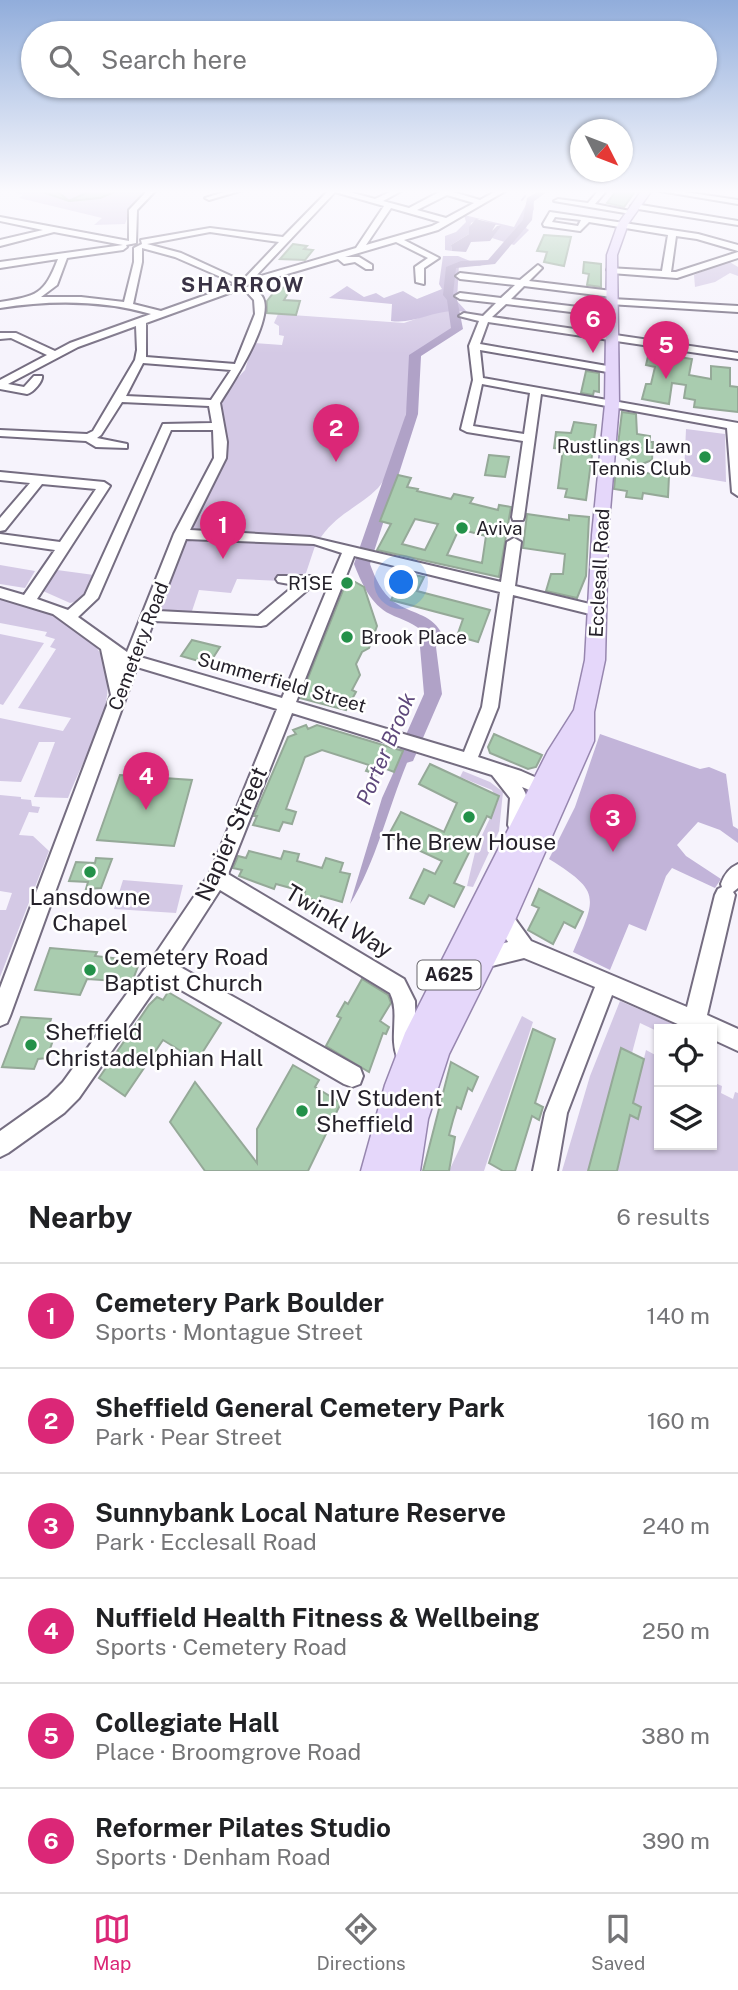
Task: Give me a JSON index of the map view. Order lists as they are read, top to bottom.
{
  "streets": {
    "main road": ["Ecclesall Road", "A625"],
    "street": [
      "Cemetery Road",
      "Summerfield Street",
      "Napier Street",
      "Twinkl Way"
    ]
  },
  "crossings": [
    ["Ecclesall Road", "Summerfield Street"],
    ["Ecclesall Road", "Twinkl Way"],
    ["Cemetery Road", "Summerfield Street"],
    ["Summerfield Street", "Napier Street"],
    ["Napier Street", "Twinkl Way"]
  ],
  "districts": ["SHARROW"],
  "water": ["Porter Brook"],
  "places": [
    "Rustlings Lawn Tennis Club",
    "Aviva",
    "R1SE",
    "Brook Place",
    "The Brew House",
    "Lansdowne Chapel",
    "Cemetery Road Baptist Church",
    "Sheffield Christadelphian Hall",
    "LIV Student Sheffield"
  ],
  "north": "bottom right",
  "page": {
    "search": "Search here",
    "pins": [
      "6",
      "5",
      "2",
      "1",
      "4",
      "3"
    ],
    "heading": ["Nearby", "6 results"],
    "list": [
      {
        "mark": "1",
        "name": "Cemetery Park Boulder",
        "note": "Sports · Montague Street",
        "value": "140 m"
      },
      {
        "mark": "2",
        "name": "Sheffield General Cemetery Park",
        "note": "Park · Pear Street",
        "value": "160 m"
      },
      {
        "mark": "3",
        "name": "Sunnybank Local Nature Reserve",
        "note": "Park · Ecclesall Road",
        "value": "240 m"
      },
      {
        "mark": "4",
        "name": "Nuffield Health Fitness & Wellbeing",
        "note": "Sports · Cemetery Road",
        "value": "250 m"
      },
      {
        "mark": "5",
        "name": "Collegiate Hall",
        "note": "Place · Broomgrove Road",
        "value": "380 m"
      },
      {
        "mark": "6",
        "name": "Reformer Pilates Studio",
        "note": "Sports · Denham Road",
        "value": "390 m"
      }
    ],
    "nav": ["Map", "Directions", "Saved"]
  }
}
